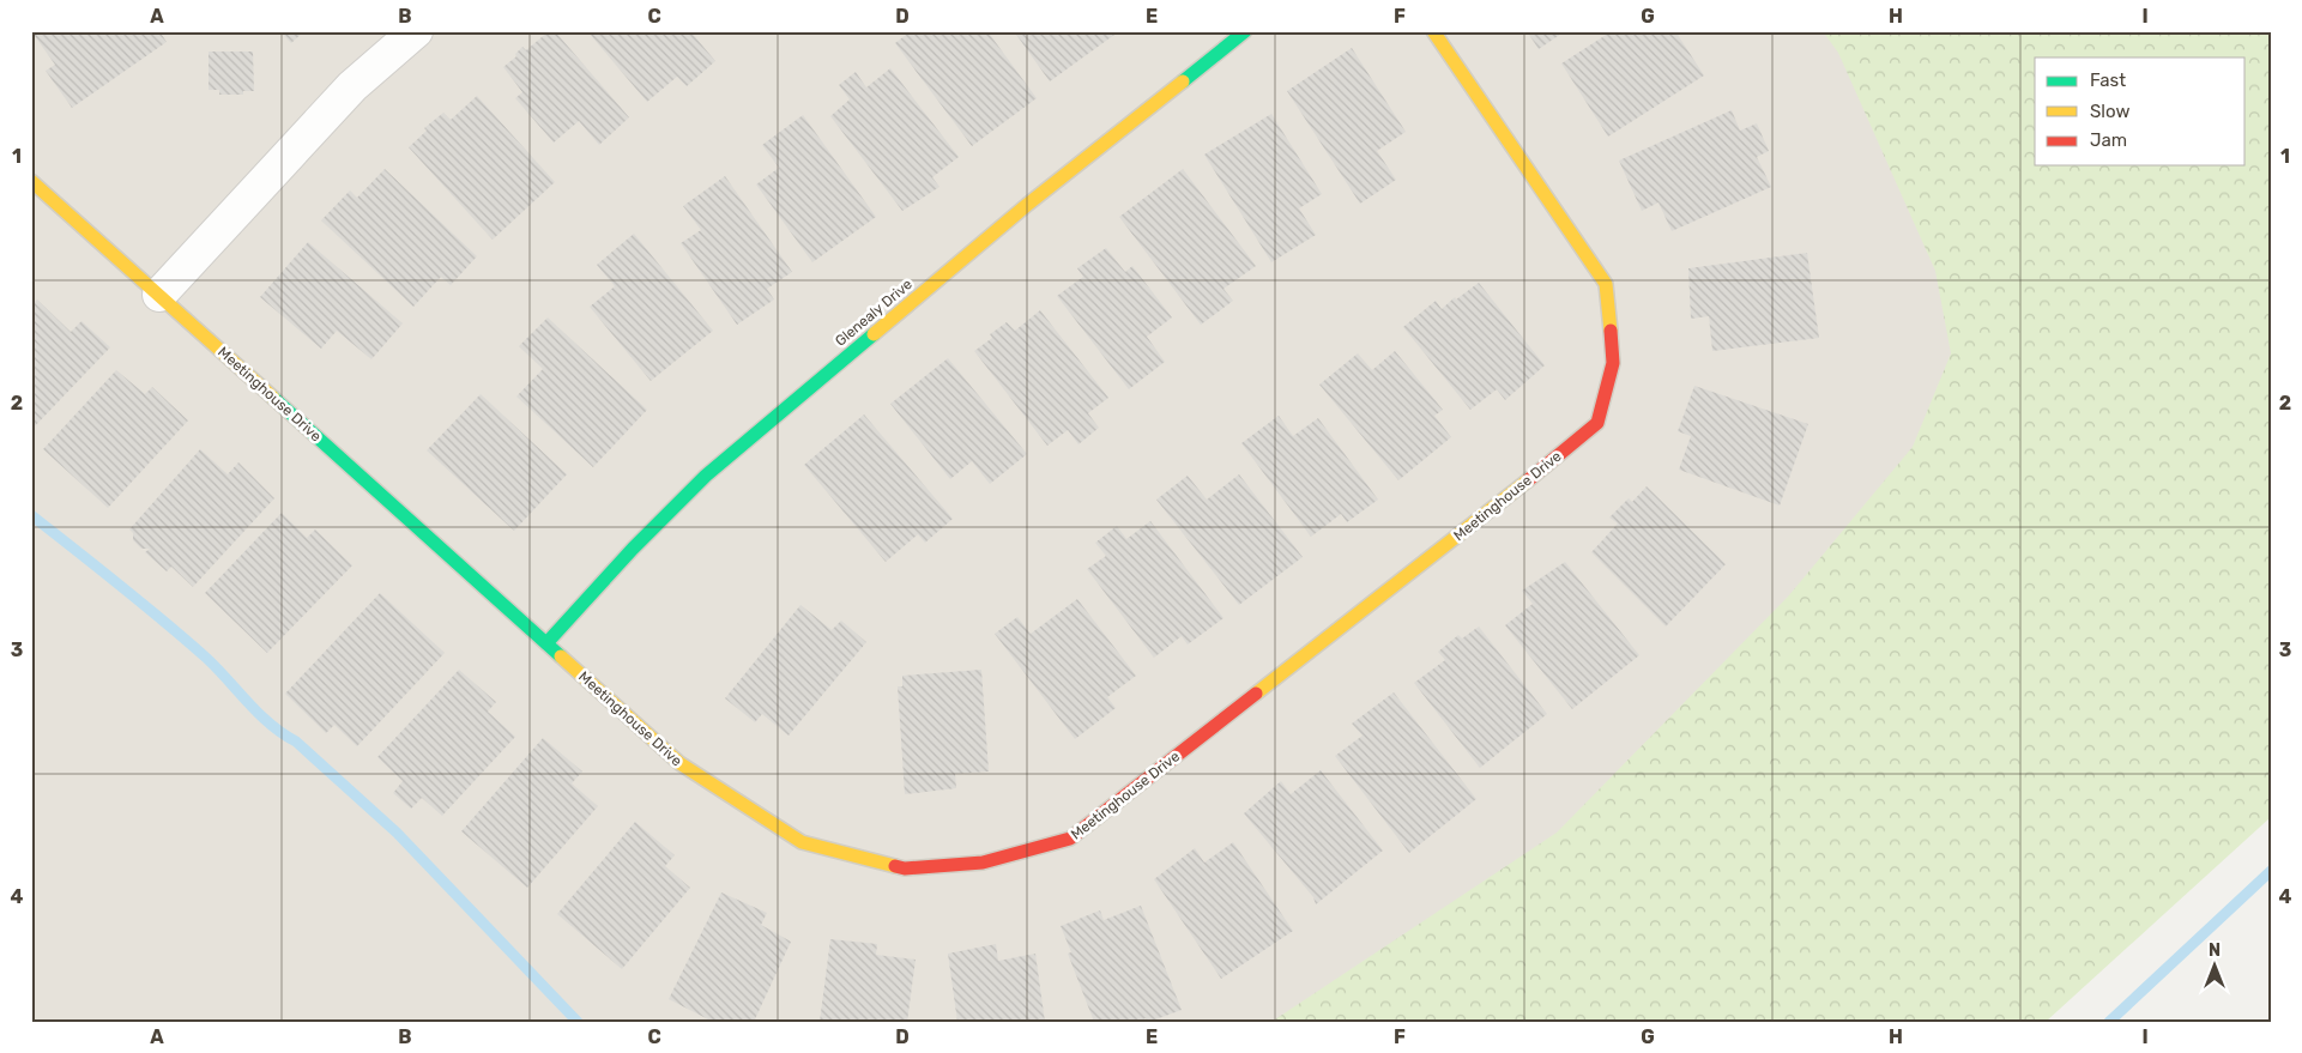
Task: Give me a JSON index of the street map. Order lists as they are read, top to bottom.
{
  "streets": {
    "street": ["Glenealy Drive", "Meetinghouse Drive"]
  },
  "crossings": [
    ["Glenealy Drive", "Meetinghouse Drive"]
  ],
  "legend": ["Fast", "Slow", "Jam"],
  "north": "top",
  "grid": {
    "columns": [
      "A",
      "B",
      "C",
      "D",
      "E",
      "F",
      "G",
      "H",
      "I"
    ],
    "rows": [
      "1",
      "2",
      "3",
      "4"
    ]
  }
}
